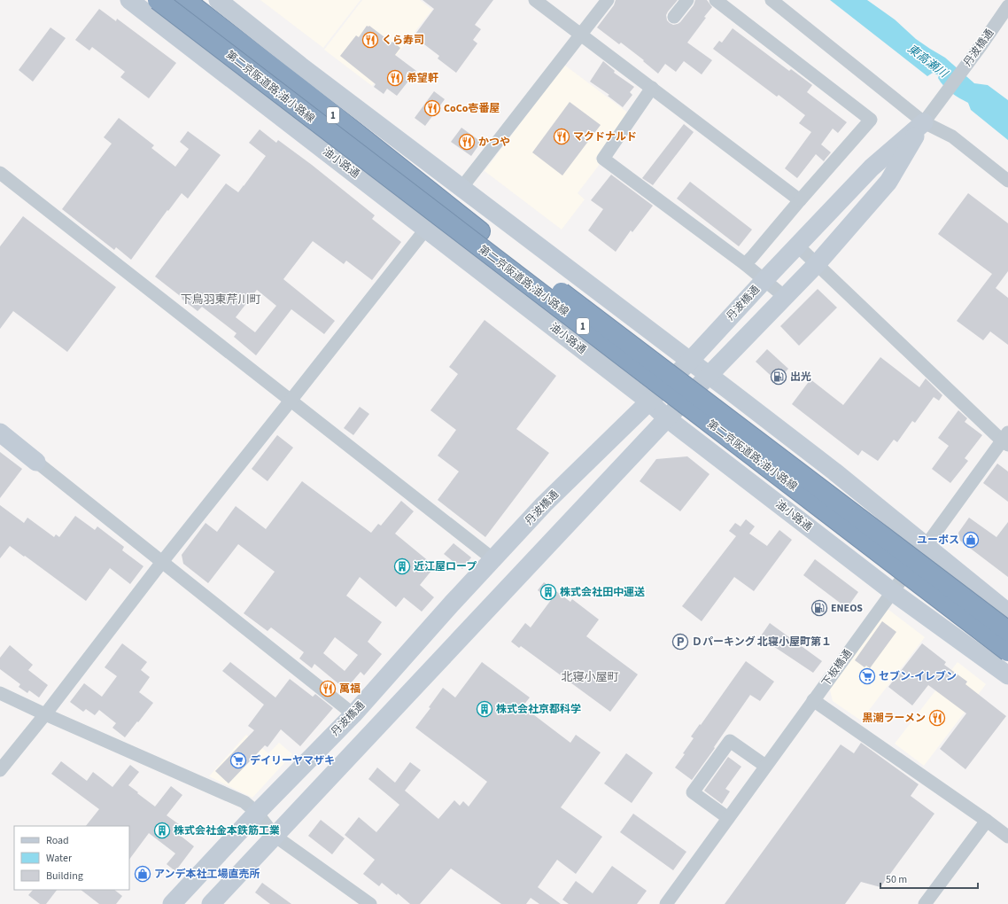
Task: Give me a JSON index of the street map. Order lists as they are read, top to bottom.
{
  "streets": {
    "highway": ["第二京阪道路;油小路線", "1"],
    "street": ["丹波橋通", "油小路通", "下板橋通"]
  },
  "crossings": [
    ["丹波橋通", "油小路通"],
    ["油小路通", "下板橋通"]
  ],
  "districts": ["下鳥羽東芹川町", "北寝小屋町"],
  "water": ["東高瀬川"],
  "places": {
    "restaurant": [
      "くら寿司",
      "希望軒",
      "CoCo壱番屋",
      "マクドナルド",
      "かつや",
      "萬福",
      "黒潮ラーメン"
    ],
    "fuel station": ["出光", "ENEOS"],
    "shop": ["ユーポス", "アンデ本社工場直売所"],
    "building": [
      "近江屋ロープ",
      "株式会社田中運送",
      "株式会社京都科学",
      "株式会社金本鉄筋工業"
    ],
    "parking": ["Ｄパーキング 北寝小屋町第１"],
    "supermarket": ["セブン-イレブン", "デイリーヤマザキ"]
  },
  "legend": ["Road", "Water", "Building"],
  "scale_bar": "50 m"
}
